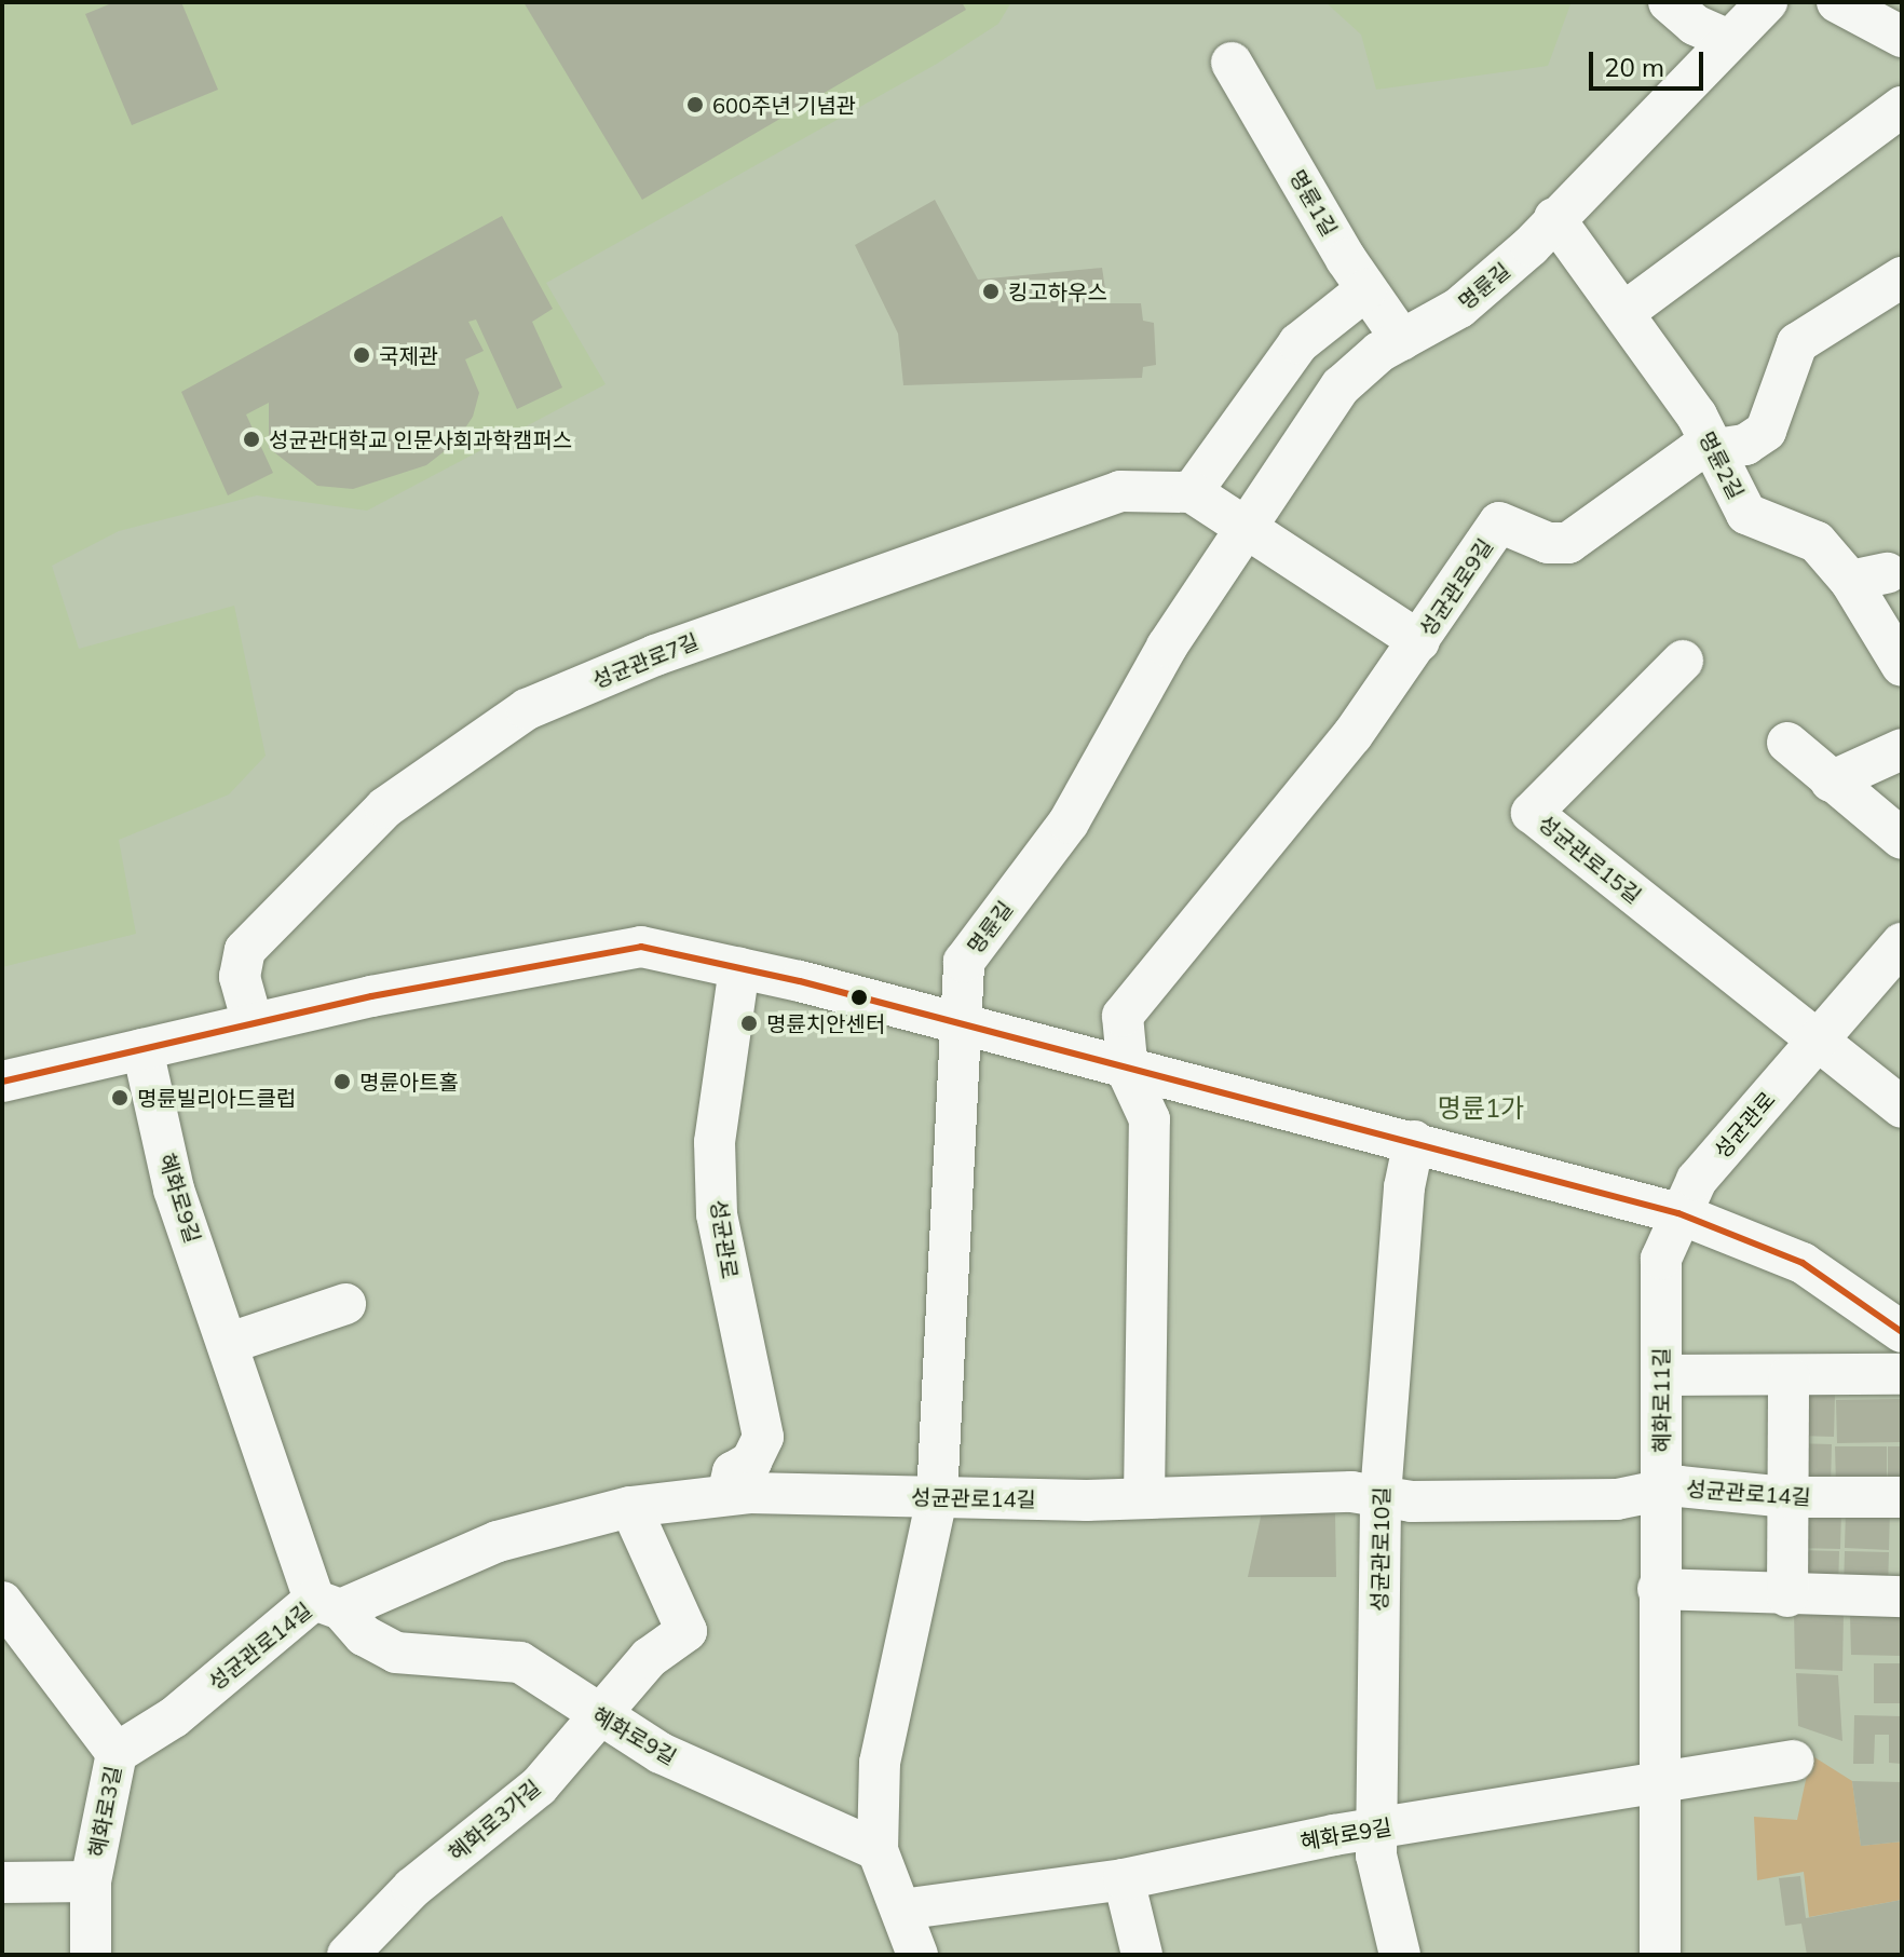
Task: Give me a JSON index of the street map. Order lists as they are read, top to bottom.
{
  "streets": {
    "street": [
      "명륜1길",
      "명륜길",
      "명륜2길",
      "성균관로9길",
      "성균관로7길",
      "성균관로15길",
      "성균관로",
      "혜화로9길",
      "혜화로11길",
      "성균관로14길",
      "성균관로10길",
      "혜화로3길",
      "혜화로3가길"
    ]
  },
  "crossings": [
    ["명륜1길", "명륜길"],
    ["명륜길", "명륜2길"],
    ["명륜길", "혜화로9길"],
    ["명륜길", "성균관로14길"],
    ["명륜2길", "성균관로9길"],
    ["성균관로15길", "성균관로"],
    ["성균관로", "혜화로11길"],
    ["성균관로", "성균관로14길"],
    ["혜화로9길", "혜화로11길"],
    ["혜화로9길", "성균관로14길"],
    ["혜화로9길", "성균관로10길"],
    ["혜화로9길", "혜화로3가길"],
    ["혜화로11길", "성균관로14길"],
    ["성균관로14길", "성균관로10길"],
    ["성균관로14길", "혜화로3길"],
    ["성균관로14길", "혜화로3가길"]
  ],
  "districts": ["명륜1가"],
  "places": [
    "600주년 기념관",
    "킹고하우스",
    "국제관",
    "성균관대학교 인문사회과학캠퍼스",
    "명륜치안센터",
    "명륜아트홀",
    "명륜빌리아드클럽"
  ],
  "scale_bar": "20 m"
}
